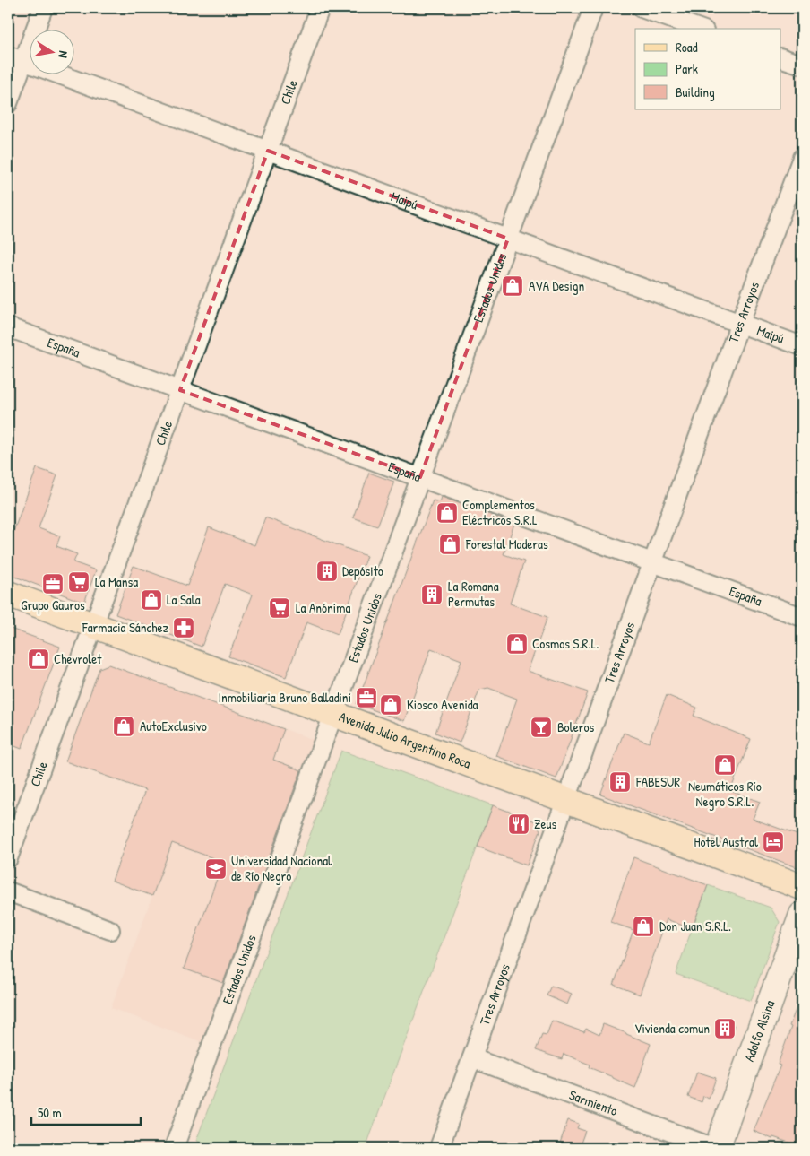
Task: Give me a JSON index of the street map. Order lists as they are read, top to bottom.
{
  "streets": {
    "main road": ["Avenida Julio Argentino Roca", "Adolfo Alsina"],
    "street": [
      "Chile",
      "Maipú",
      "Estados Unidos",
      "Tres Arroyos",
      "España",
      "Sarmiento"
    ]
  },
  "crossings": [
    ["Chile", "Maipú"],
    ["Chile", "España"],
    ["Chile", "Avenida Julio Argentino Roca"],
    ["Maipú", "Estados Unidos"],
    ["Maipú", "Tres Arroyos"],
    ["Estados Unidos", "España"],
    ["Estados Unidos", "Avenida Julio Argentino Roca"],
    ["Tres Arroyos", "España"],
    ["Tres Arroyos", "Avenida Julio Argentino Roca"],
    ["Tres Arroyos", "Sarmiento"],
    ["Adolfo Alsina", "Sarmiento"]
  ],
  "places": {
    "shop": [
      "AVA Design",
      "Complementos Eléctricos S.R.L",
      "Forestal Maderas",
      "La Sala",
      "Cosmos S.R.L.",
      "Chevrolet",
      "Kiosco Avenida",
      "AutoExclusivo",
      "Neumáticos Río Negro S.R.L.",
      "Don Juan S.R.L."
    ],
    "building": [
      "Depósito",
      "La Romana Permutas",
      "FABESUR",
      "Vivienda comun"
    ],
    "supermarket": ["La Mansa", "La Anónima"],
    "office": ["Grupo Gauros", "Inmobiliaria Bruno Balladini"],
    "pharmacy": ["Farmacia Sánchez"],
    "bar": ["Boleros"],
    "restaurant": ["Zeus"],
    "hotel": ["Hotel Austral"],
    "school or university": ["Universidad Nacional de Río Negro"]
  },
  "legend": ["Road", "Park", "Building"],
  "scale_bar": "50 m",
  "north": "right"
}
